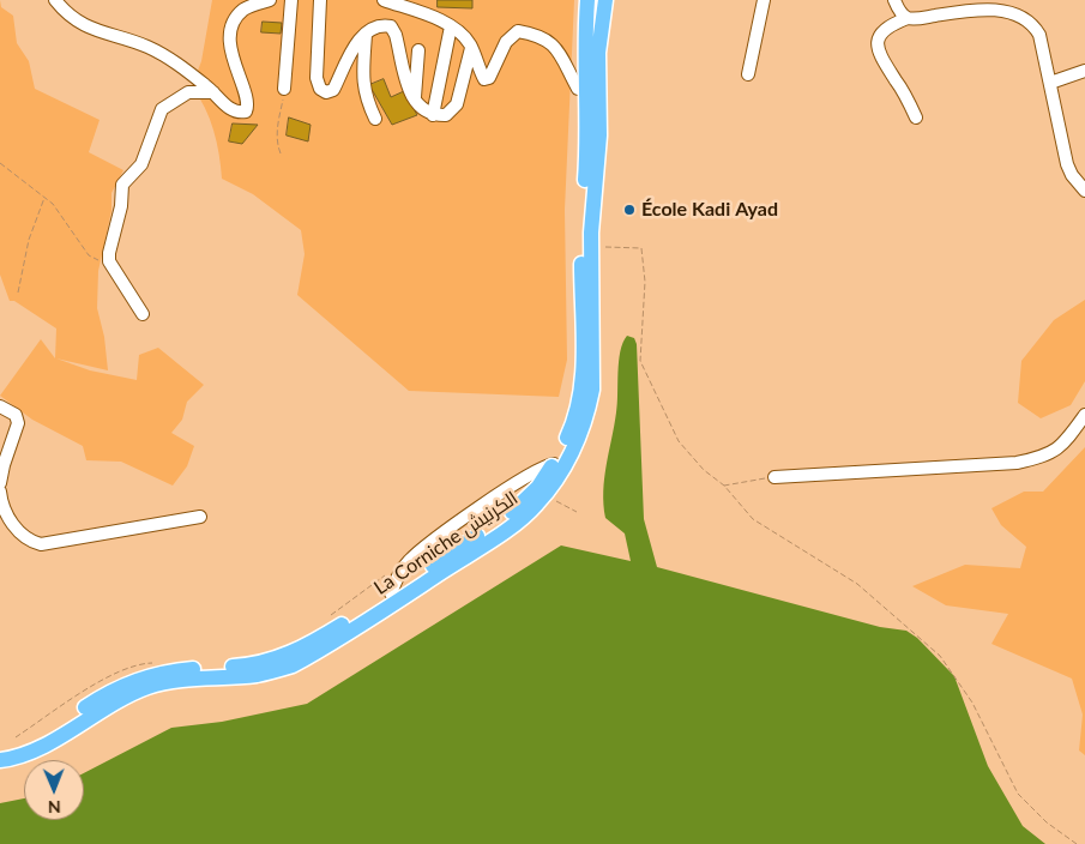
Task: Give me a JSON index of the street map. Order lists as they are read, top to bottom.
{
  "streets": {
    "main road": ["La Corniche الكرنيش"]
  },
  "places": ["École Kadi Ayad"],
  "north": "bottom"
}
